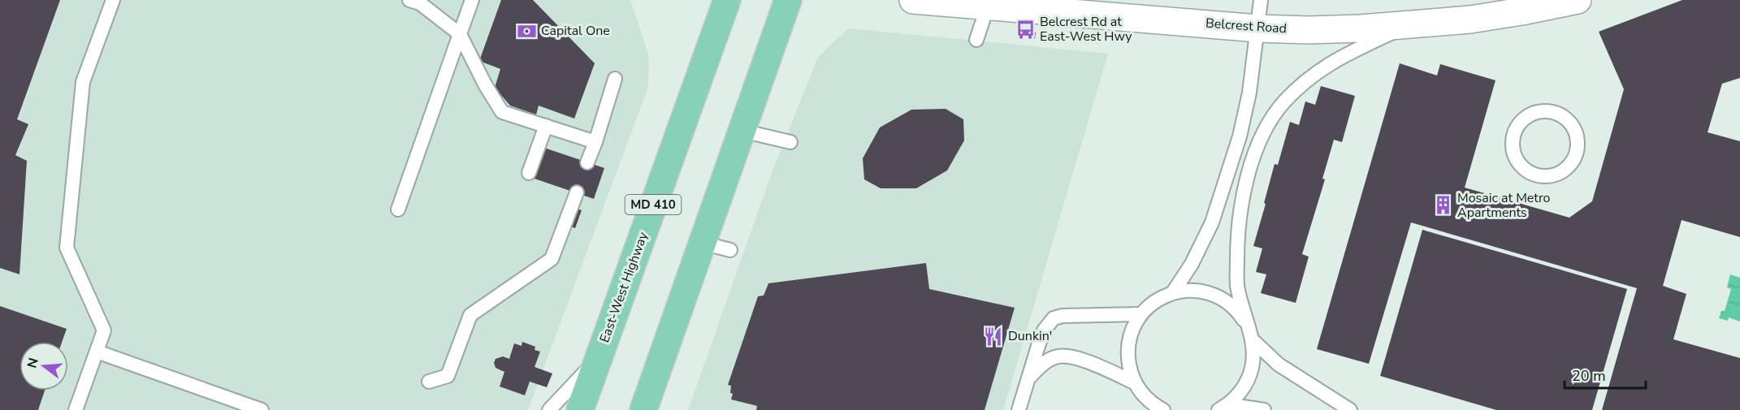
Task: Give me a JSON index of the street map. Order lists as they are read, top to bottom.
{
  "streets": {
    "main road": ["Belcrest Road", "MD 410", "East-West Highway"]
  },
  "places": {
    "bus stop": ["Belcrest Rd at East-West Hwy"],
    "bank": ["Capital One"],
    "building": ["Mosaic at Metro Apartments"],
    "restaurant": ["Dunkin'"]
  },
  "scale_bar": "20 m",
  "north": "left"
}
